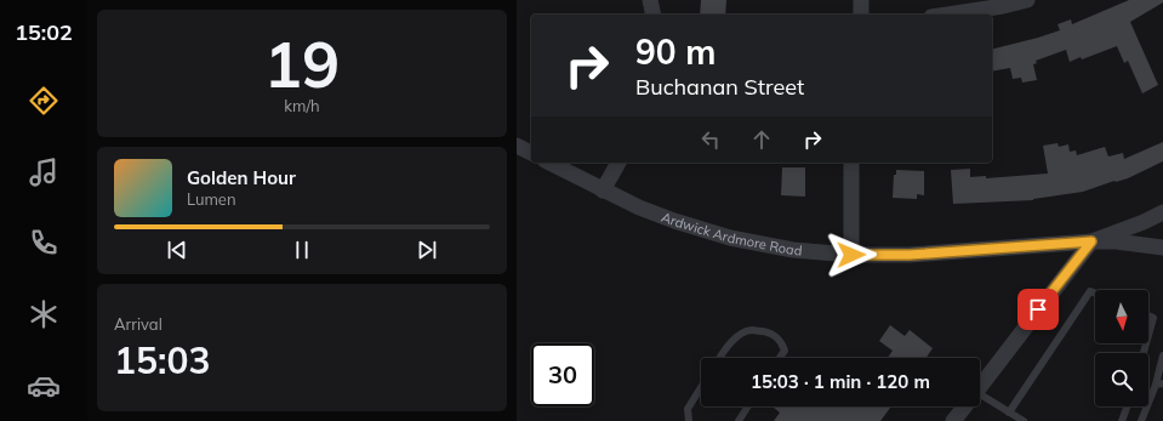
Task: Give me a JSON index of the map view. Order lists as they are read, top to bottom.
{
  "streets": {
    "street": ["Ardwick Ardmore Road"]
  },
  "north": "bottom",
  "page": {
    "tabs": "15:02",
    "tile": [
      ["19", "km/h"],
      ["Arrival", "15:03"]
    ],
    "turn": ["90 m", "Buchanan Street"],
    "song": ["Golden Hour", "Lumen"],
    "limit": "30",
    "trip": "15:03 · 1 min · 120 m"
  }
}
